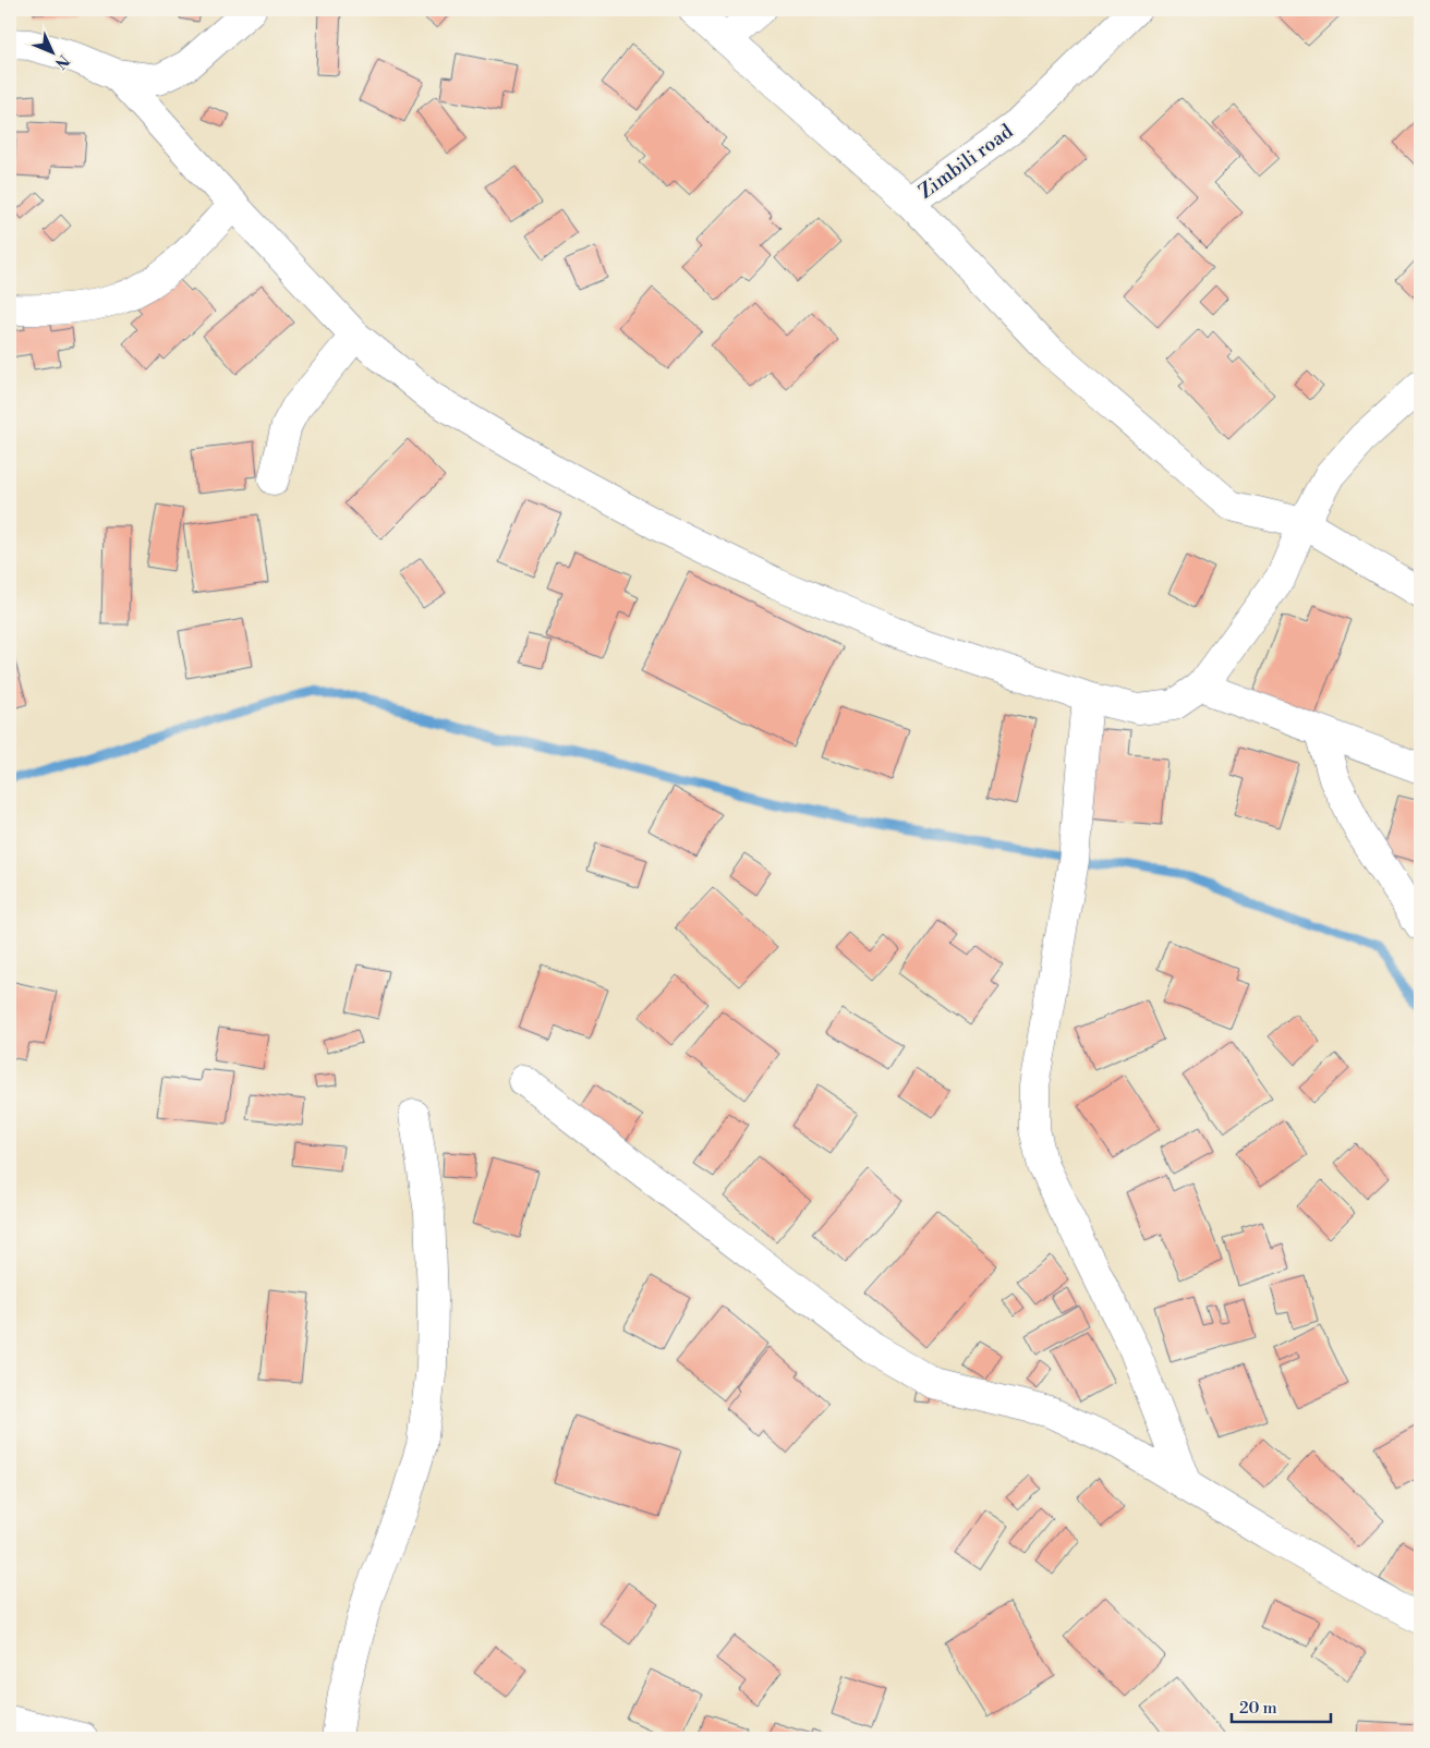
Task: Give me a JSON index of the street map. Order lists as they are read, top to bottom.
{
  "streets": {
    "street": ["Zimbili road"]
  },
  "scale_bar": "20 m",
  "north": "bottom right"
}
